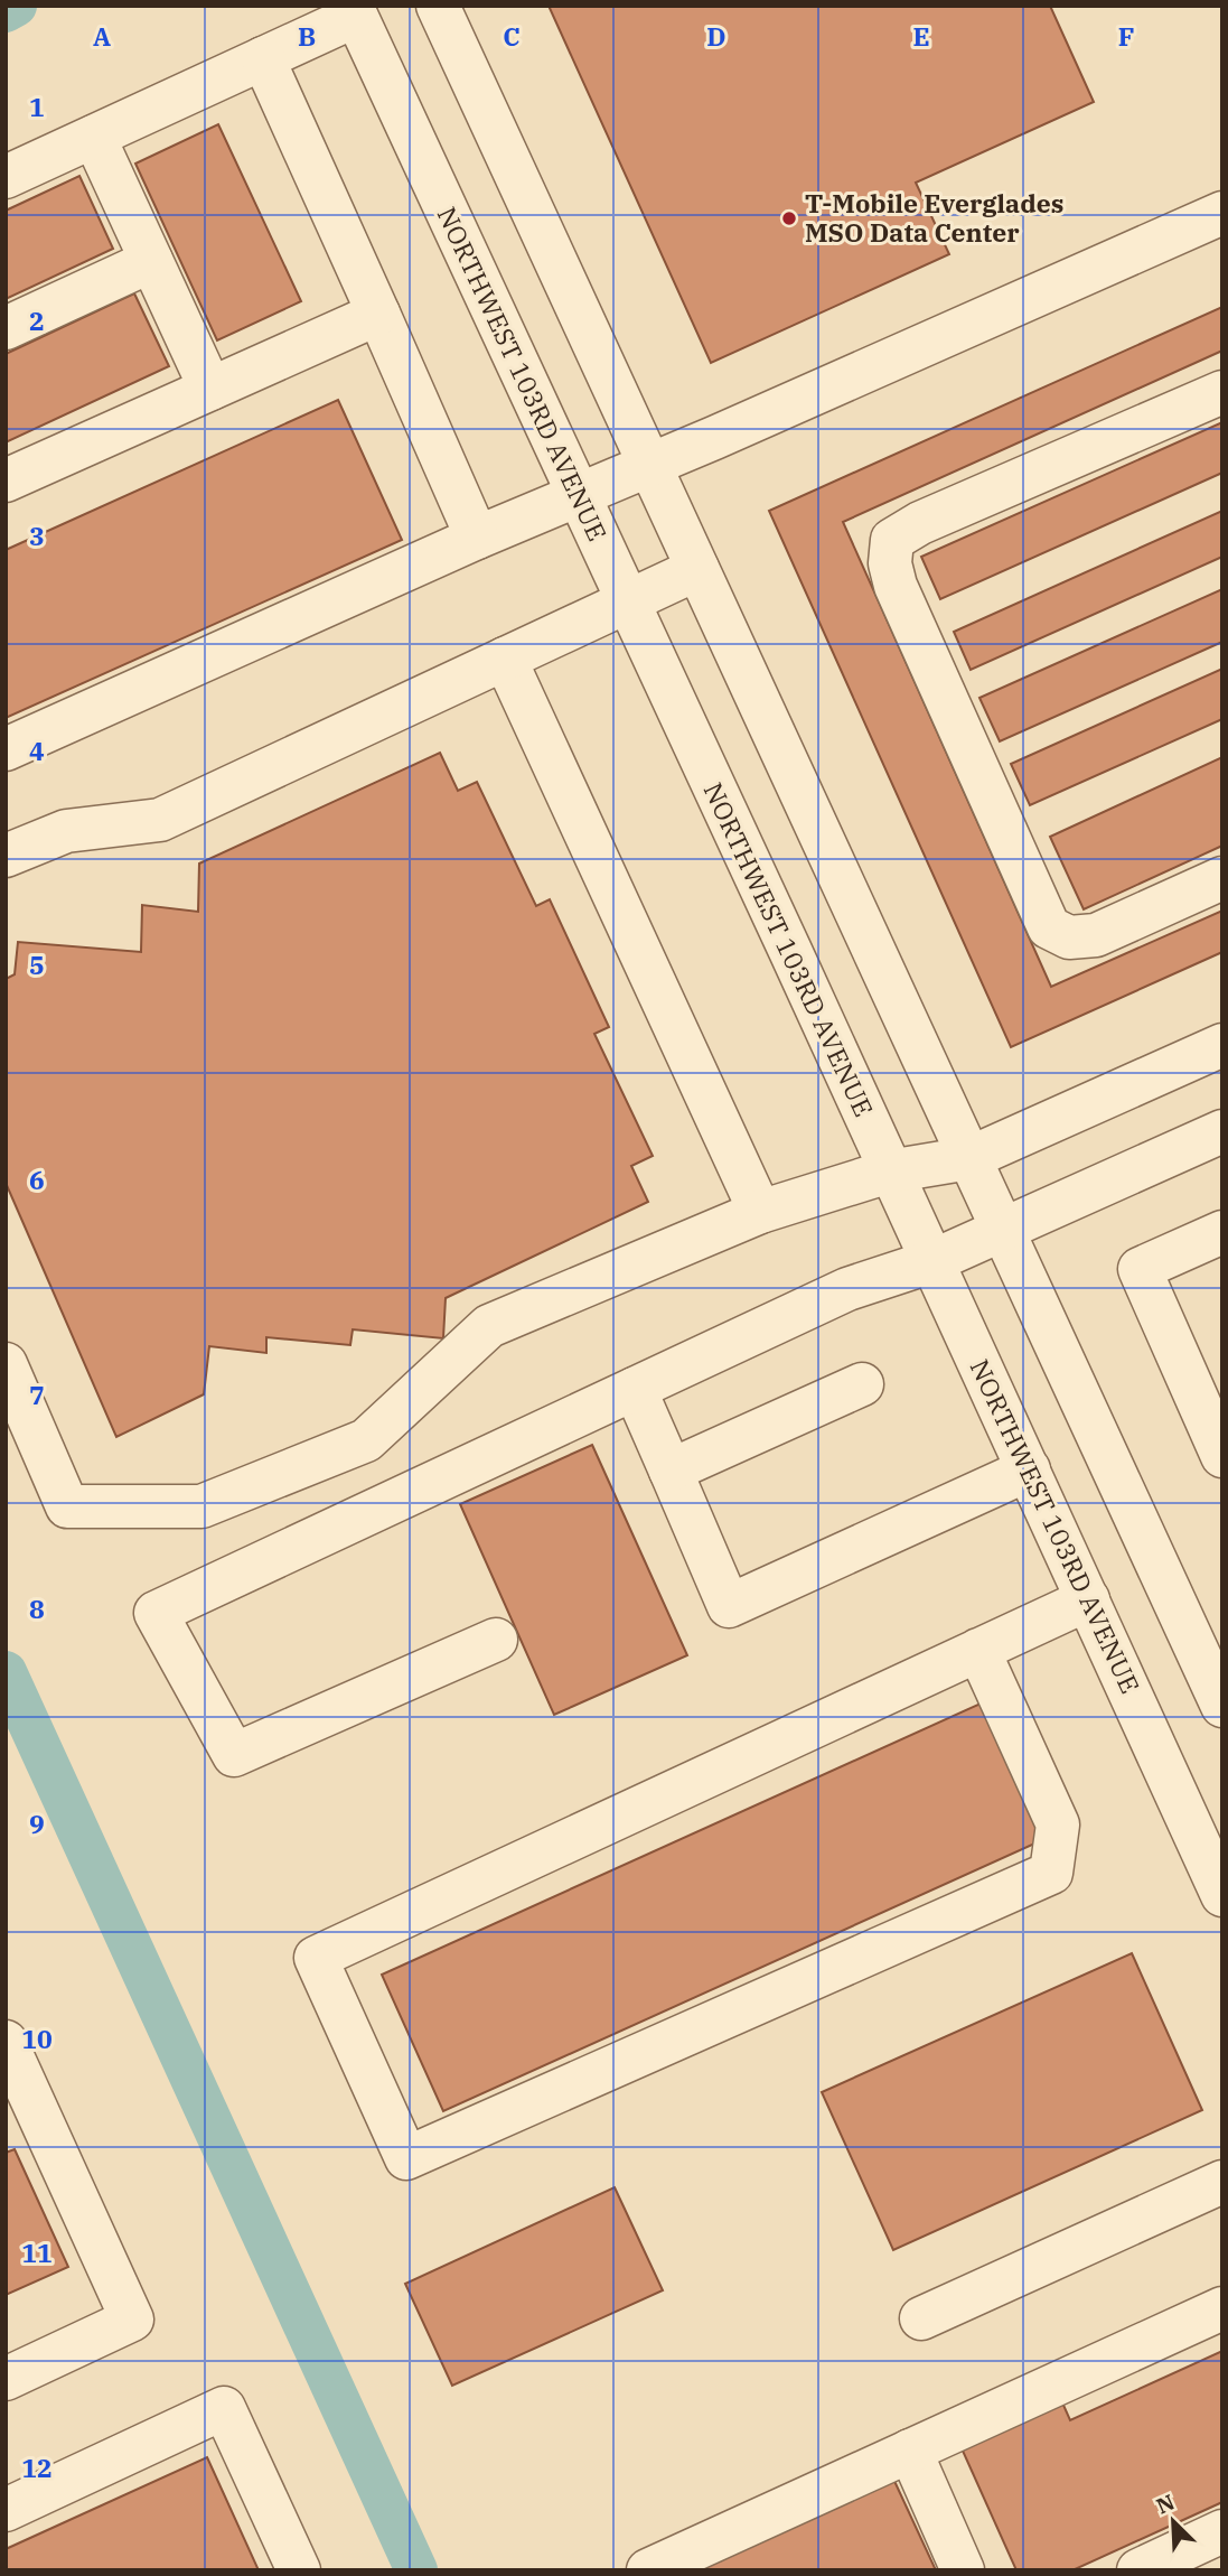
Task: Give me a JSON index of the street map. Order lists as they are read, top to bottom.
{
  "streets": {
    "street": ["NORTHWEST 103RD AVENUE"]
  },
  "places": ["T-Mobile Everglades MSO Data Center"],
  "north": "top left",
  "grid": {
    "columns": [
      "A",
      "B",
      "C",
      "D",
      "E",
      "F"
    ],
    "rows": [
      "1",
      "2",
      "3",
      "4",
      "5",
      "6",
      "7",
      "8",
      "9",
      "10",
      "11",
      "12"
    ]
  }
}
